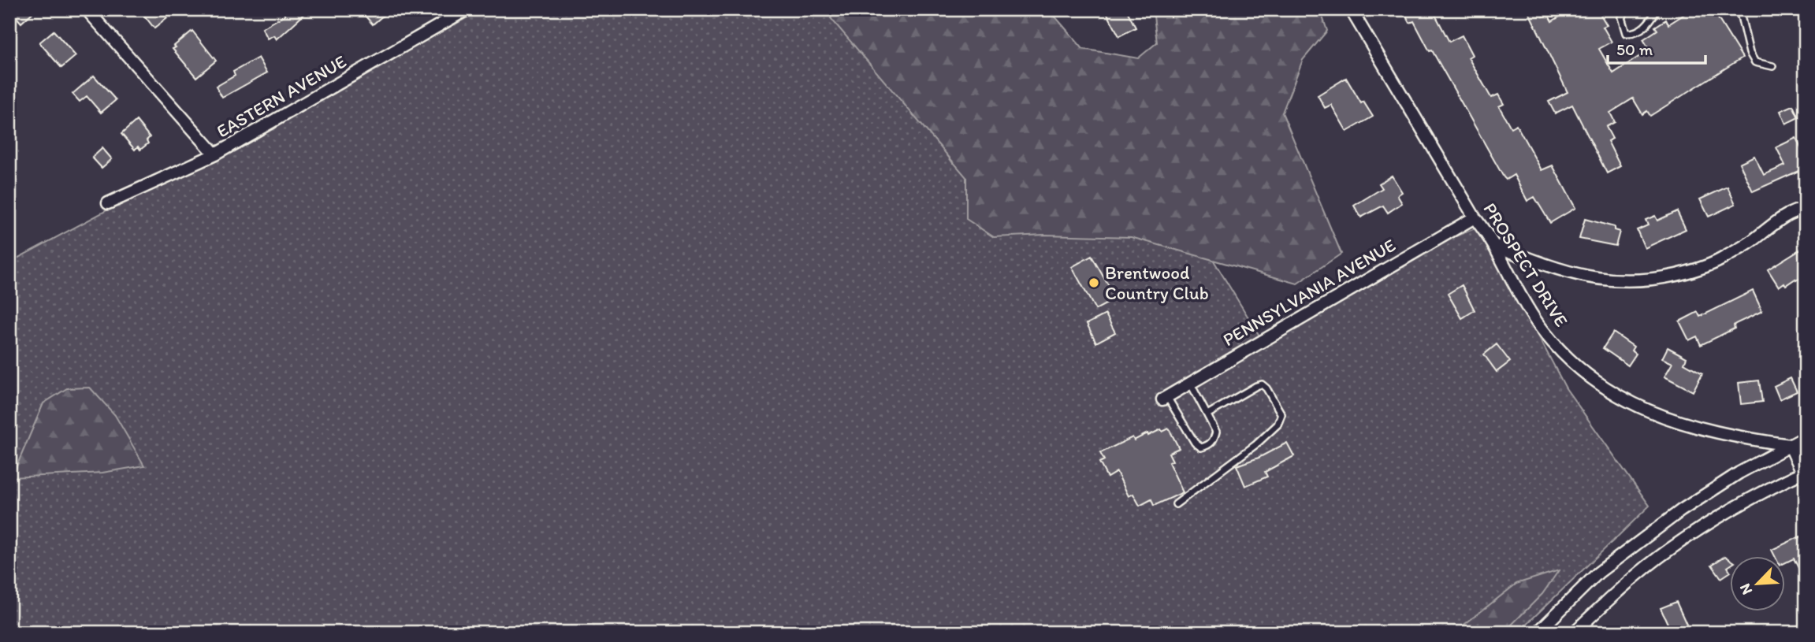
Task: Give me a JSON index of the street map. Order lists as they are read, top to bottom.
{
  "streets": {
    "street": ["EASTERN AVENUE", "PROSPECT DRIVE", "PENNSYLVANIA AVENUE"]
  },
  "crossings": [
    ["PROSPECT DRIVE", "PENNSYLVANIA AVENUE"]
  ],
  "places": ["Brentwood Country Club"],
  "scale_bar": "50 m",
  "north": "bottom left"
}
